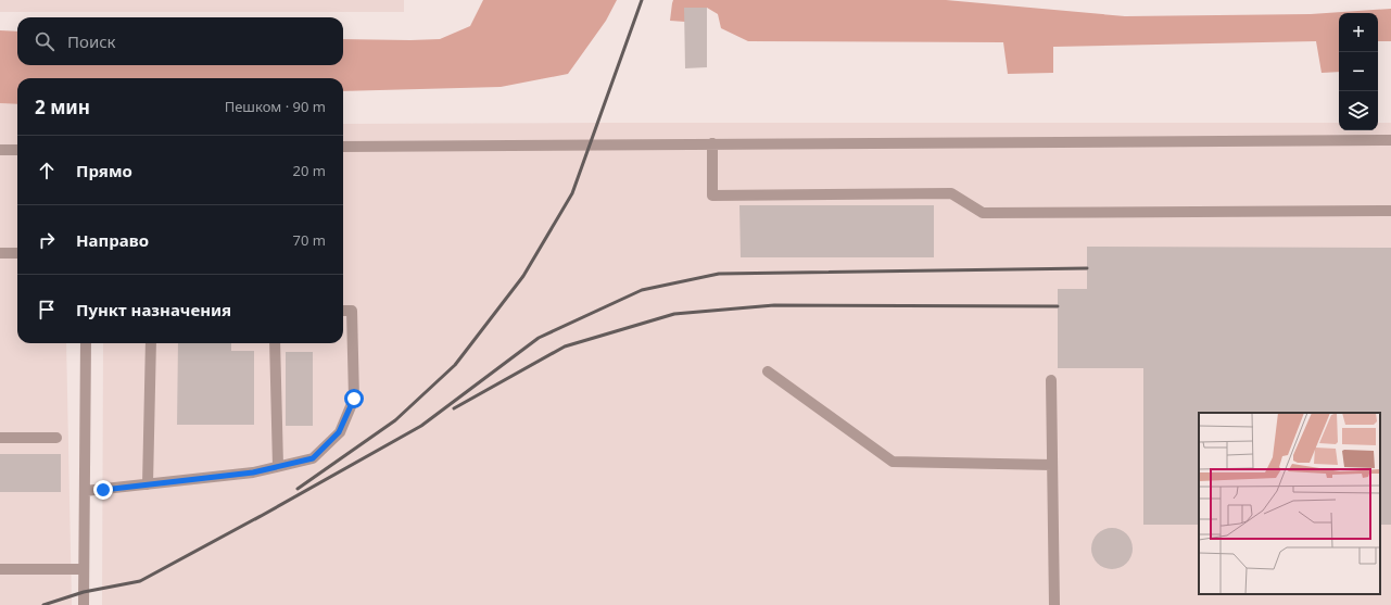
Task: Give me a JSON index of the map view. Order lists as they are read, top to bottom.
{
  "page": {
    "map_buttons": ["+", "−"],
    "search": "Поиск",
    "heading": ["2 мин", "Пешком · 90 m"],
    "list": [
      ["Прямо", "20 m"],
      ["Направо", "70 m"],
      "Пункт назначения"
    ]
  }
}
